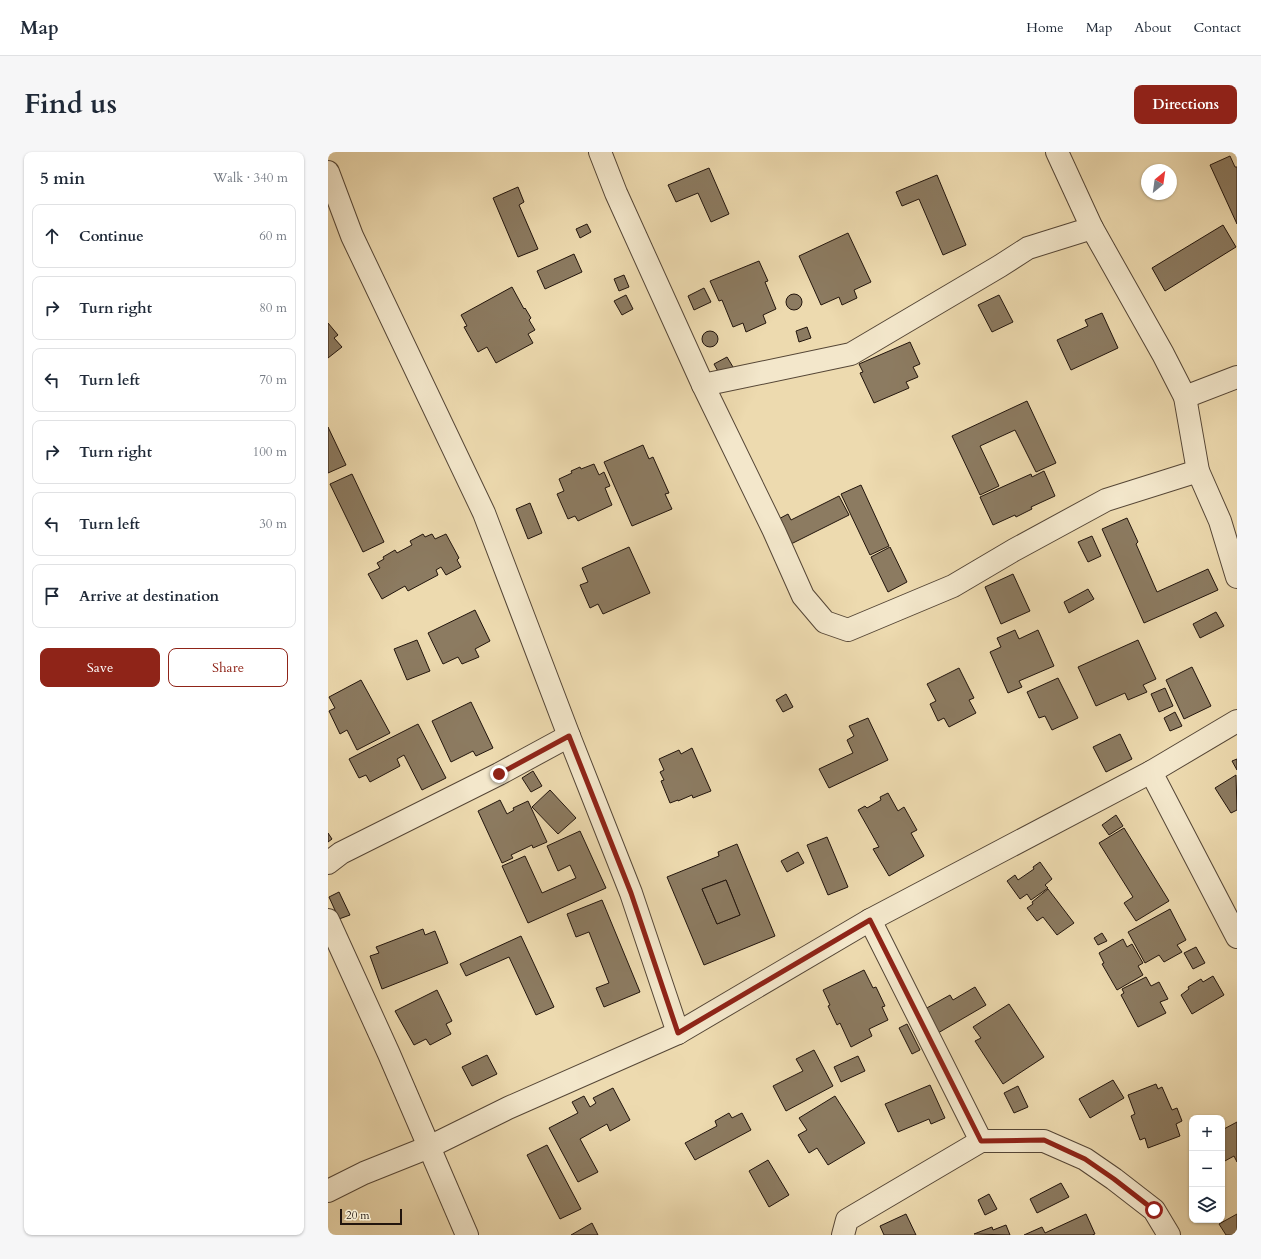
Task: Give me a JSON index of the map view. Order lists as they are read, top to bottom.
{
  "scale_bar": "20 m",
  "north": "top right",
  "page": {
    "header": "Map",
    "nav": [
      "Home",
      "Map",
      "About",
      "Contact"
    ],
    "title": "Find us",
    "buttons": [
      "Directions",
      ["Save", "Share"]
    ],
    "heading": ["5 min", "Walk · 340 m"],
    "list": [
      ["Continue", "60 m"],
      ["Turn right", "80 m"],
      ["Turn left", "70 m"],
      ["Turn right", "100 m"],
      ["Turn left", "30 m"],
      "Arrive at destination"
    ],
    "map_buttons": ["+", "−"],
    "scale": "20 m"
  }
}
